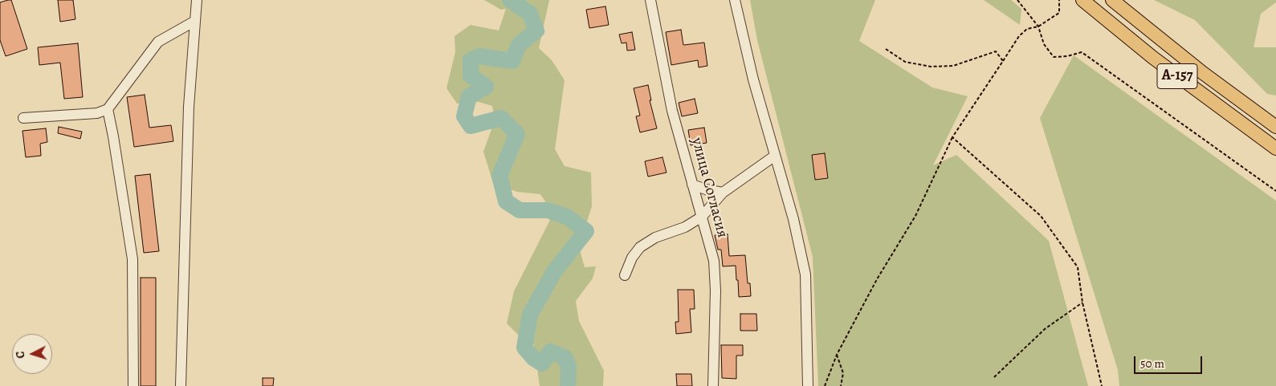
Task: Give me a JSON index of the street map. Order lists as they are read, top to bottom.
{
  "streets": {
    "main road": ["А-157"],
    "street": ["улица Согласия"]
  },
  "scale_bar": "50 m",
  "north": "left"
}
